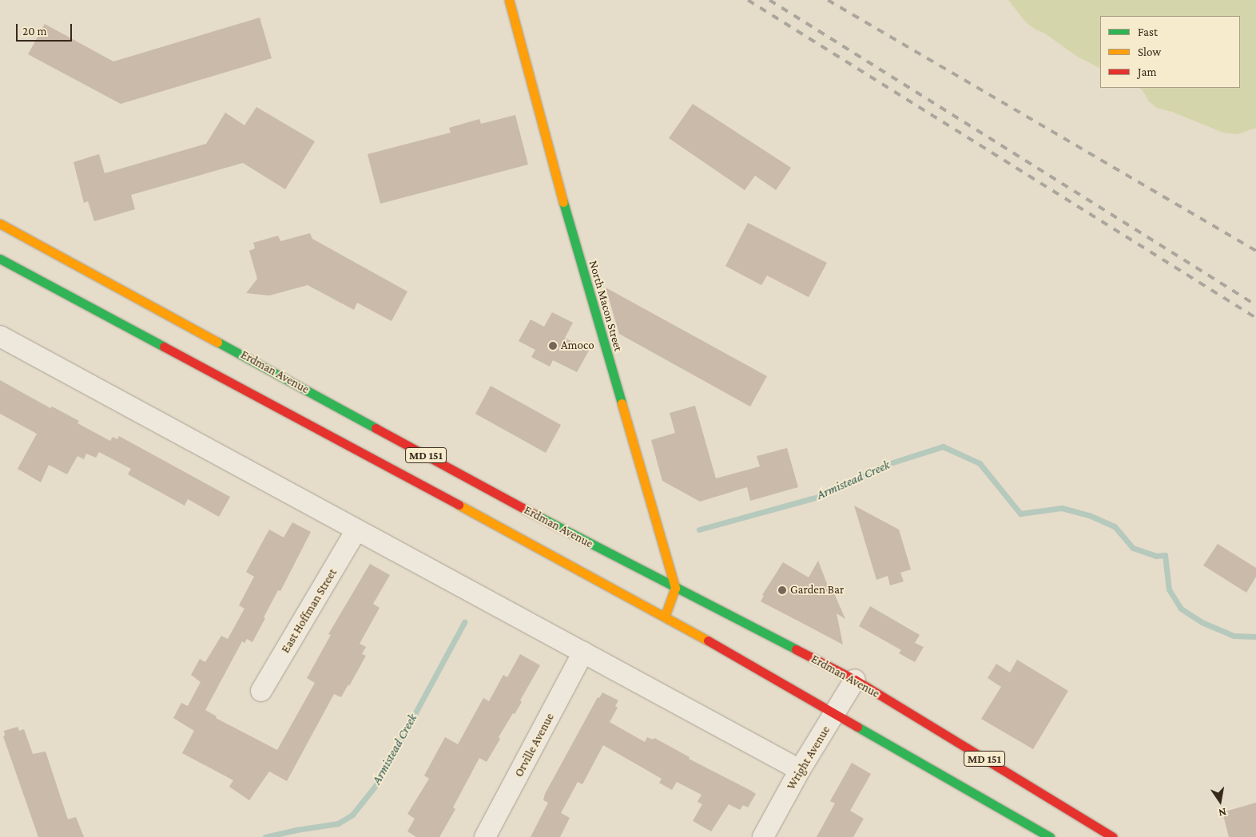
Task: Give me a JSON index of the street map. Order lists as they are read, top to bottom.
{
  "streets": {
    "main road": ["North Macon Street", "Erdman Avenue", "MD 151"],
    "street": ["East Hoffman Street", "Orville Avenue", "Wright Avenue"]
  },
  "crossings": [
    ["North Macon Street", "Erdman Avenue"],
    ["Erdman Avenue", "Wright Avenue"],
    ["MD 151", "Wright Avenue"]
  ],
  "water": ["Armistead Creek"],
  "places": ["Amoco", "Garden Bar"],
  "legend": ["Fast", "Slow", "Jam"],
  "scale_bar": "20 m",
  "north": "bottom"
}
